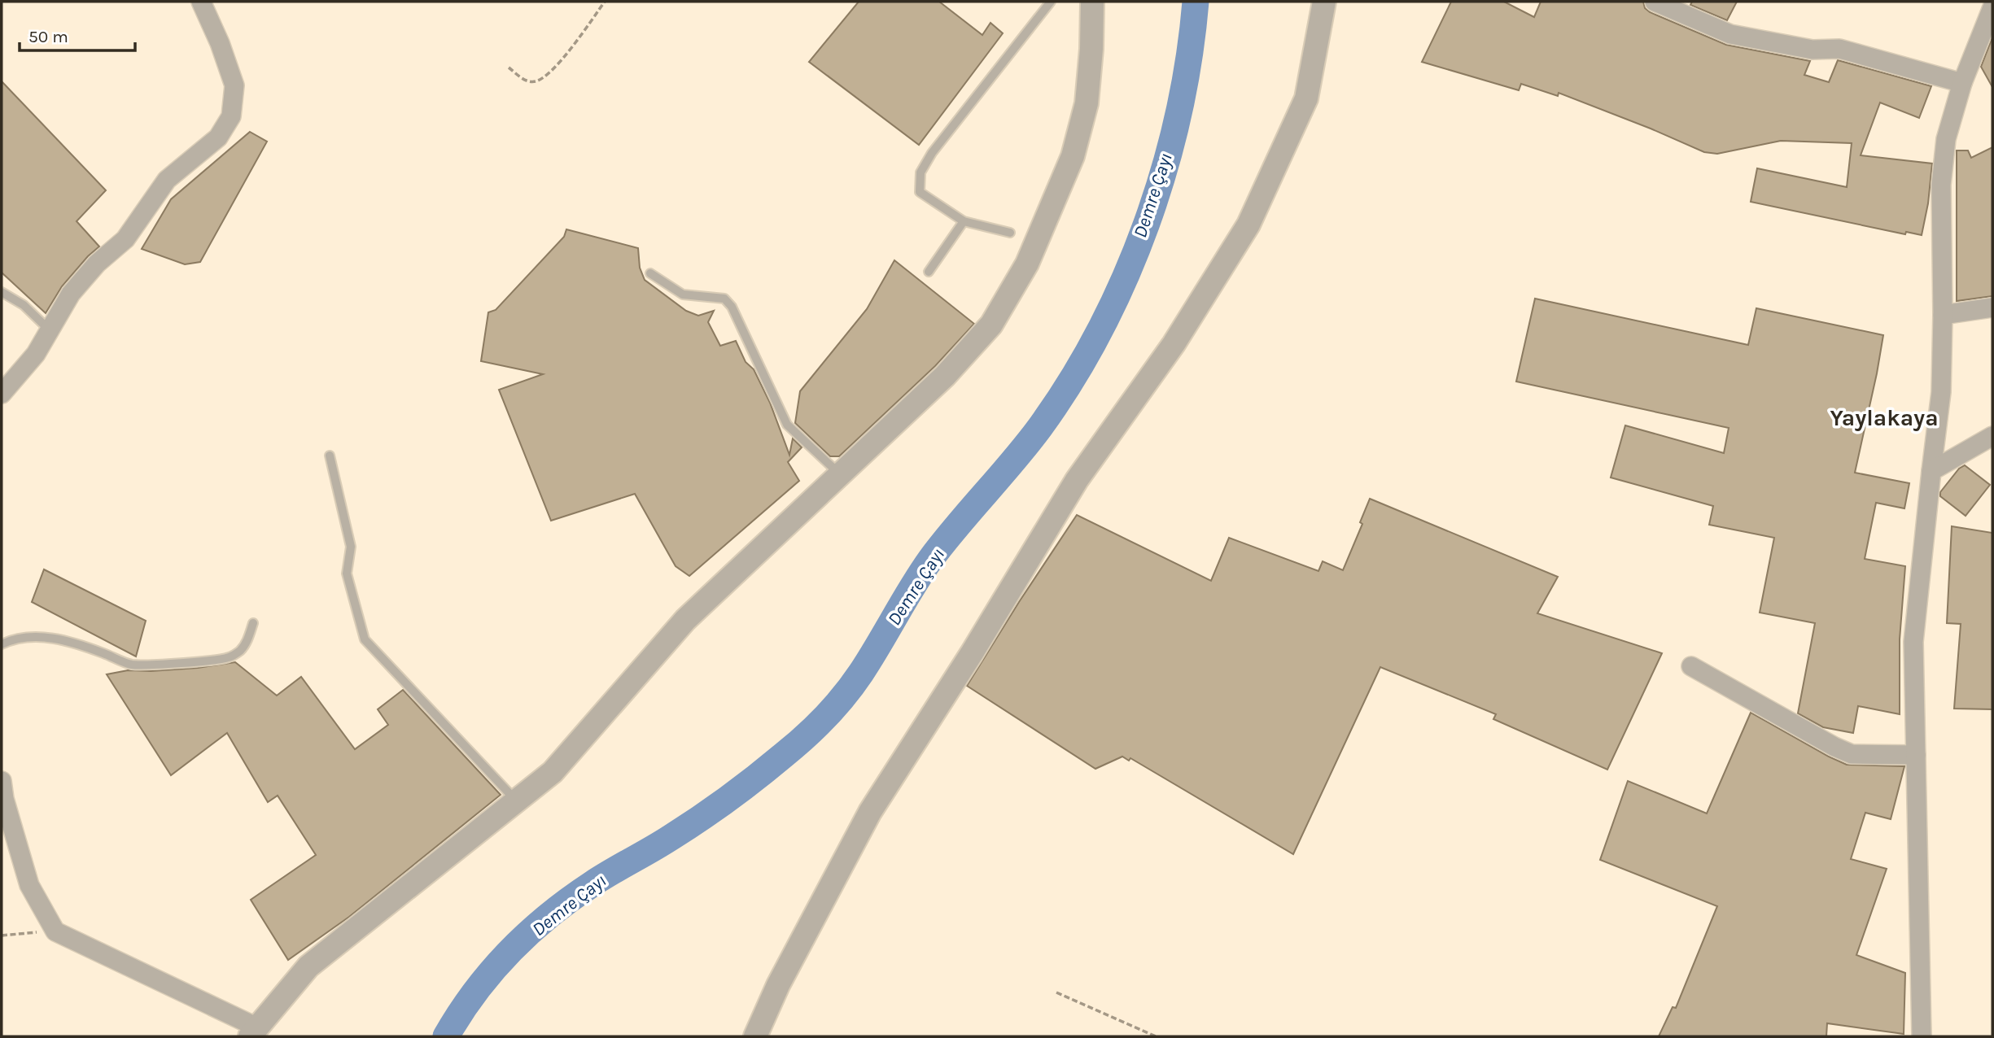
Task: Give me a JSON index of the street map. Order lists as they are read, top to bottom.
{
  "districts": ["Yaylakaya"],
  "water": ["Demre Çayı"],
  "scale_bar": "50 m"
}
